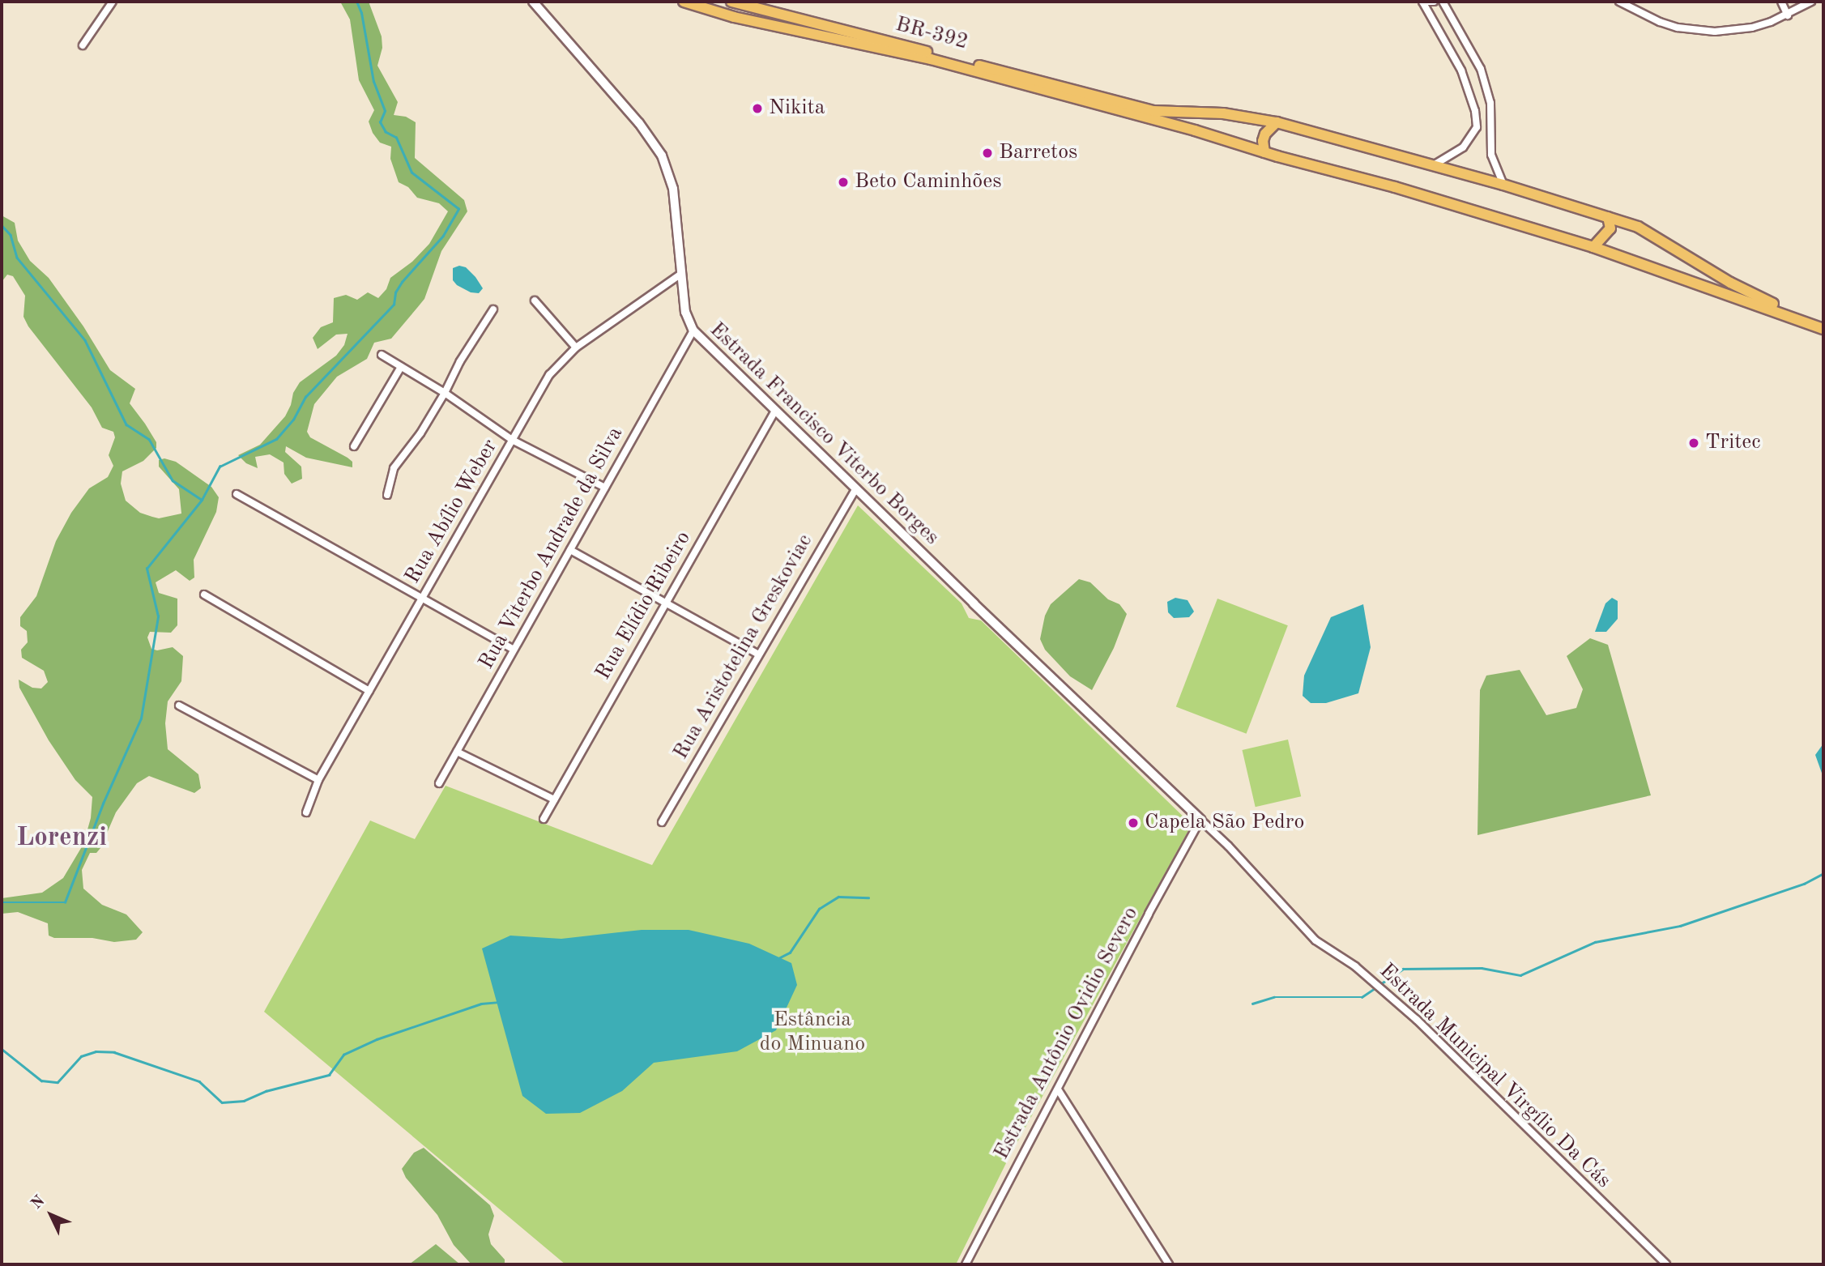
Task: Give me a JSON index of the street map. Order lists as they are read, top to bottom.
{
  "streets": {
    "highway": ["BR-392"],
    "street": [
      "Estrada Francisco Viterbo Borges",
      "Rua Abílio Weber",
      "Rua Viterbo Andrade da Silva",
      "Rua Elídio Ribeiro",
      "Rua Aristotelina Greskoviac",
      "Estrada Antônio Ovidio Severo",
      "Estrada Municipal Virgílio Da Cás"
    ]
  },
  "crossings": [
    ["Estrada Francisco Viterbo Borges", "Rua Abílio Weber"],
    ["Estrada Francisco Viterbo Borges", "Rua Viterbo Andrade da Silva"],
    ["Estrada Francisco Viterbo Borges", "Rua Elídio Ribeiro"],
    ["Estrada Francisco Viterbo Borges", "Rua Aristotelina Greskoviac"],
    ["Estrada Francisco Viterbo Borges", "Estrada Antônio Ovidio Severo"],
    ["Estrada Francisco Viterbo Borges", "Estrada Municipal Virgílio Da Cás"],
    ["Estrada Antônio Ovidio Severo", "Estrada Municipal Virgílio Da Cás"]
  ],
  "districts": ["Lorenzi"],
  "parks": ["Estância do Minuano"],
  "places": [
    "Nikita",
    "Barretos",
    "Beto Caminhões",
    "Tritec",
    "Capela São Pedro"
  ],
  "north": "top left"
}
